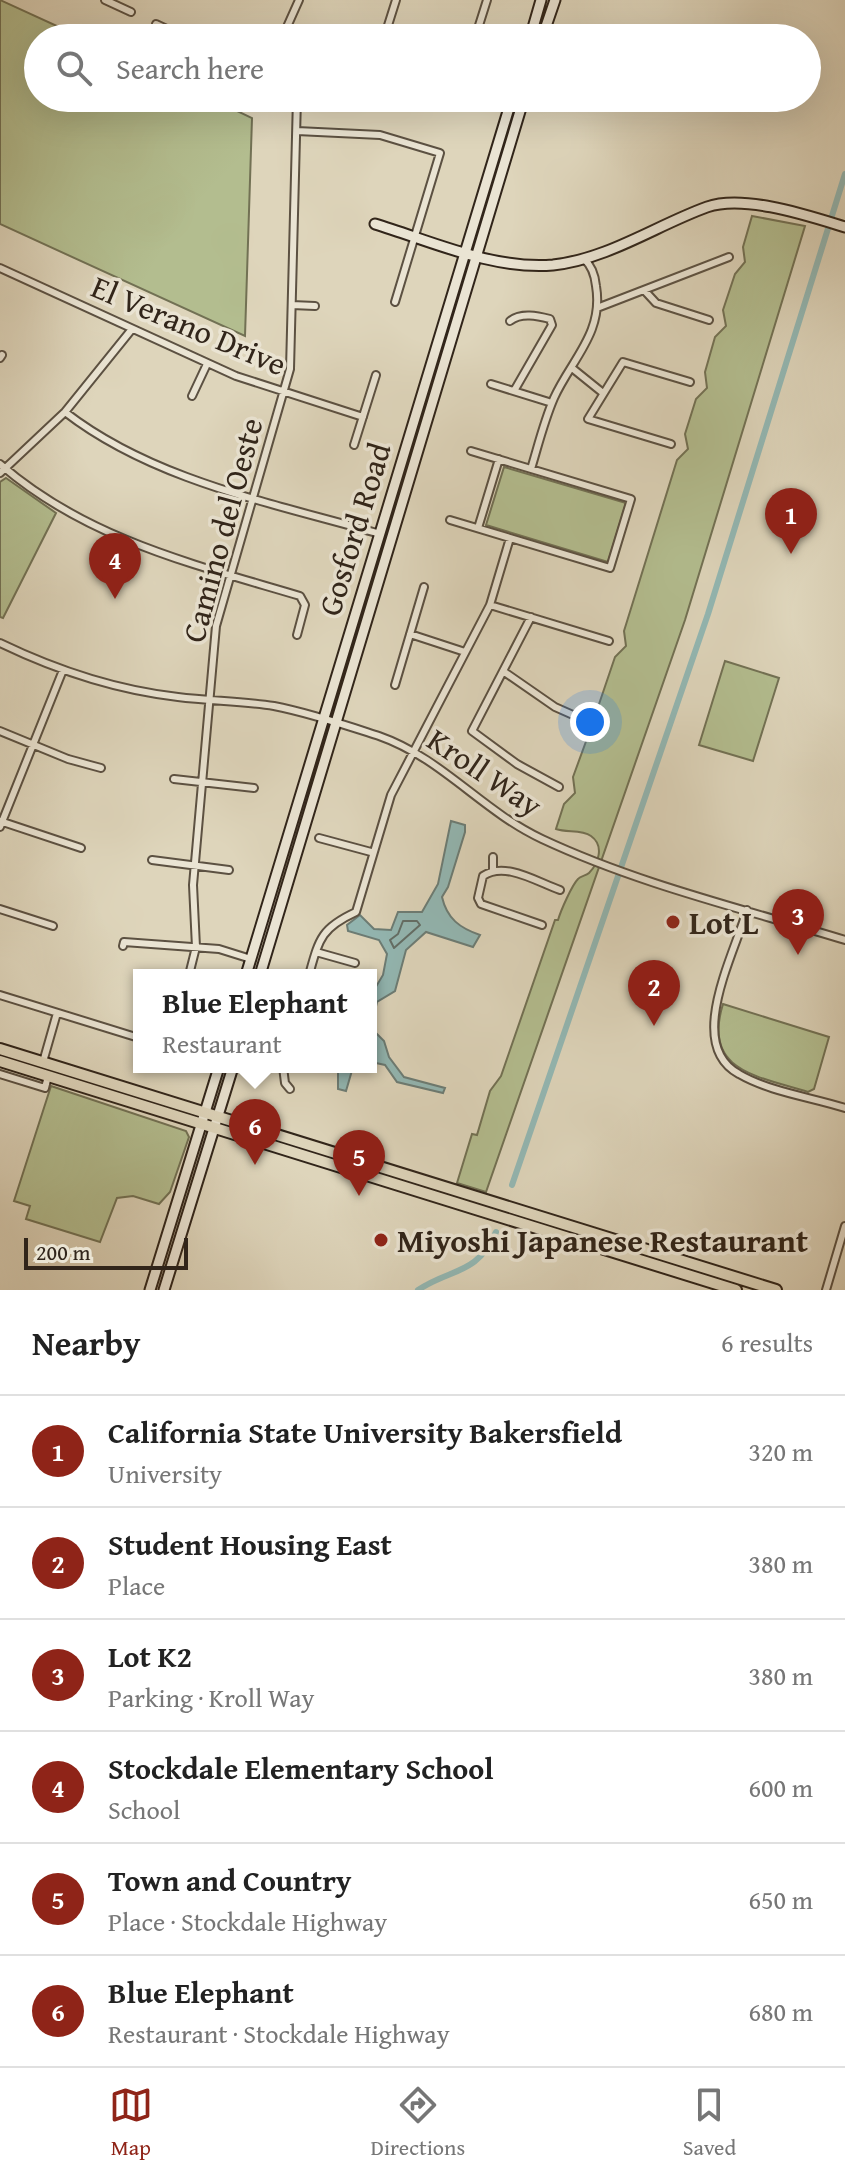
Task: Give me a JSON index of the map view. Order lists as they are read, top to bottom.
{
  "streets": {
    "main road": ["Gosford Road"],
    "street": ["El Verano Drive", "Camino del Oeste", "Kroll Way"]
  },
  "crossings": [
    ["El Verano Drive", "Camino del Oeste"],
    ["Gosford Road", "Kroll Way"],
    ["Camino del Oeste", "Kroll Way"]
  ],
  "places": ["Lot L", "Miyoshi Japanese Restaurant"],
  "scale_bar": "200 m",
  "page": {
    "search": "Search here",
    "pins": [
      "1",
      "4",
      "3",
      "2",
      "6",
      "5"
    ],
    "popup": ["Blue Elephant", "Restaurant"],
    "scale": "200 m",
    "heading": ["Nearby", "6 results"],
    "list": [
      {
        "mark": "1",
        "name": "California State University Bakersfield",
        "note": "University",
        "value": "320 m"
      },
      {
        "mark": "2",
        "name": "Student Housing East",
        "note": "Place",
        "value": "380 m"
      },
      {
        "mark": "3",
        "name": "Lot K2",
        "note": "Parking · Kroll Way",
        "value": "380 m"
      },
      {
        "mark": "4",
        "name": "Stockdale Elementary School",
        "note": "School",
        "value": "600 m"
      },
      {
        "mark": "5",
        "name": "Town and Country",
        "note": "Place · Stockdale Highway",
        "value": "650 m"
      },
      {
        "mark": "6",
        "name": "Blue Elephant",
        "note": "Restaurant · Stockdale Highway",
        "value": "680 m"
      }
    ],
    "nav": ["Map", "Directions", "Saved"]
  }
}
